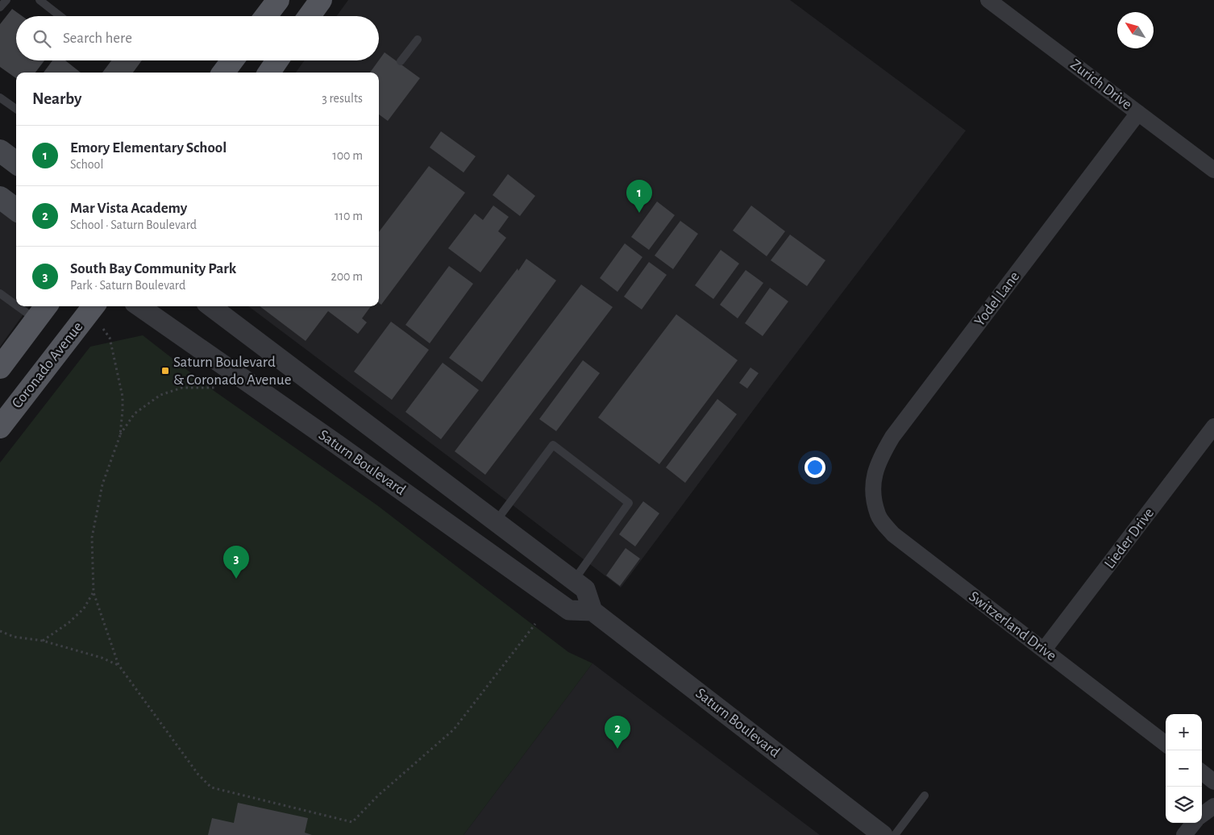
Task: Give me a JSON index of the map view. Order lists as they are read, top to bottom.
{
  "streets": {
    "main road": ["Coronado Avenue"],
    "street": [
      "Zurich Drive",
      "Yodel Lane",
      "Saturn Boulevard",
      "Lieder Drive",
      "Switzerland Drive"
    ]
  },
  "crossings": [
    ["Zurich Drive", "Yodel Lane"],
    ["Yodel Lane", "Switzerland Drive"],
    ["Lieder Drive", "Switzerland Drive"]
  ],
  "places": {
    "transit": ["Saturn Boulevard & Coronado Avenue"]
  },
  "north": "top left",
  "page": {
    "search": "Search here",
    "heading": ["Nearby", "3 results"],
    "list": [
      {
        "mark": "1",
        "name": "Emory Elementary School",
        "note": "School",
        "value": "100 m"
      },
      {
        "mark": "2",
        "name": "Mar Vista Academy",
        "note": "School · Saturn Boulevard",
        "value": "110 m"
      },
      {
        "mark": "3",
        "name": "South Bay Community Park",
        "note": "Park · Saturn Boulevard",
        "value": "200 m"
      }
    ],
    "pins": ["1", "3", "2"],
    "map_buttons": ["+", "−"]
  }
}
